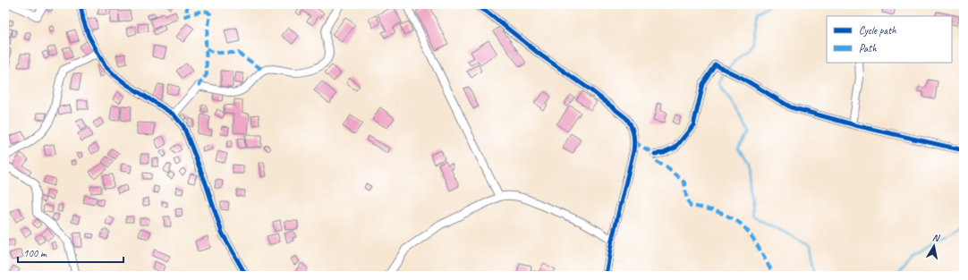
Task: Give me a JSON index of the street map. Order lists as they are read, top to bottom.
{
  "legend": ["Cycle path", "Path"],
  "scale_bar": "100 m",
  "north": "top"
}
